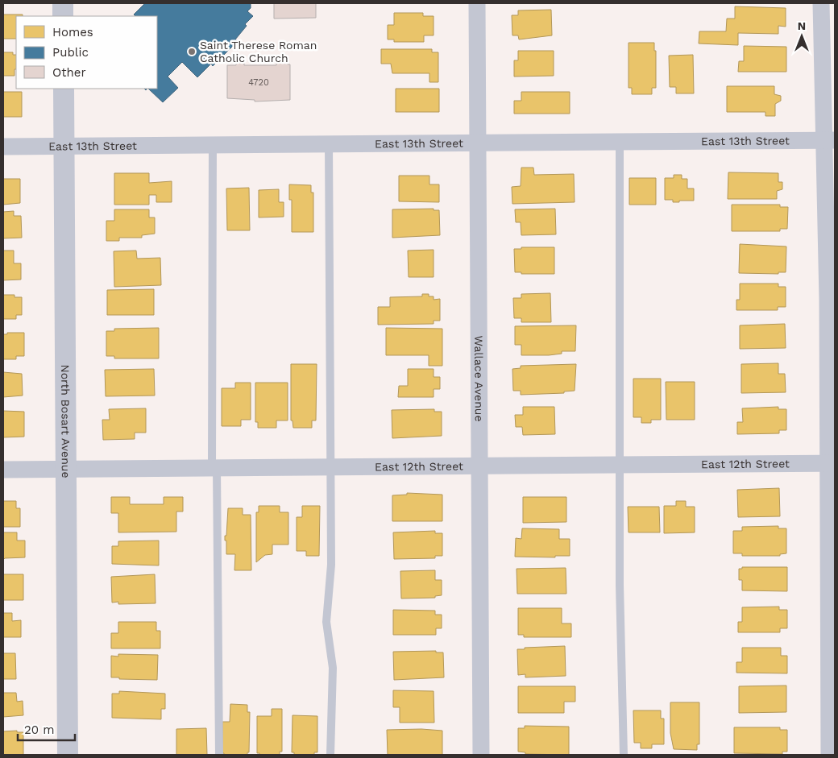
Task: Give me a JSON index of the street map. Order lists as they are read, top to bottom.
{
  "streets": {
    "street": [
      "East 13th Street",
      "Wallace Avenue",
      "North Bosart Avenue",
      "East 12th Street"
    ]
  },
  "crossings": [
    ["East 13th Street", "Wallace Avenue"],
    ["East 13th Street", "North Bosart Avenue"],
    ["Wallace Avenue", "East 12th Street"],
    ["North Bosart Avenue", "East 12th Street"]
  ],
  "places": ["Saint Therese Roman Catholic Church"],
  "house_numbers": ["4720"],
  "legend": ["Homes", "Public", "Other"],
  "scale_bar": "20 m",
  "north": "top"
}
